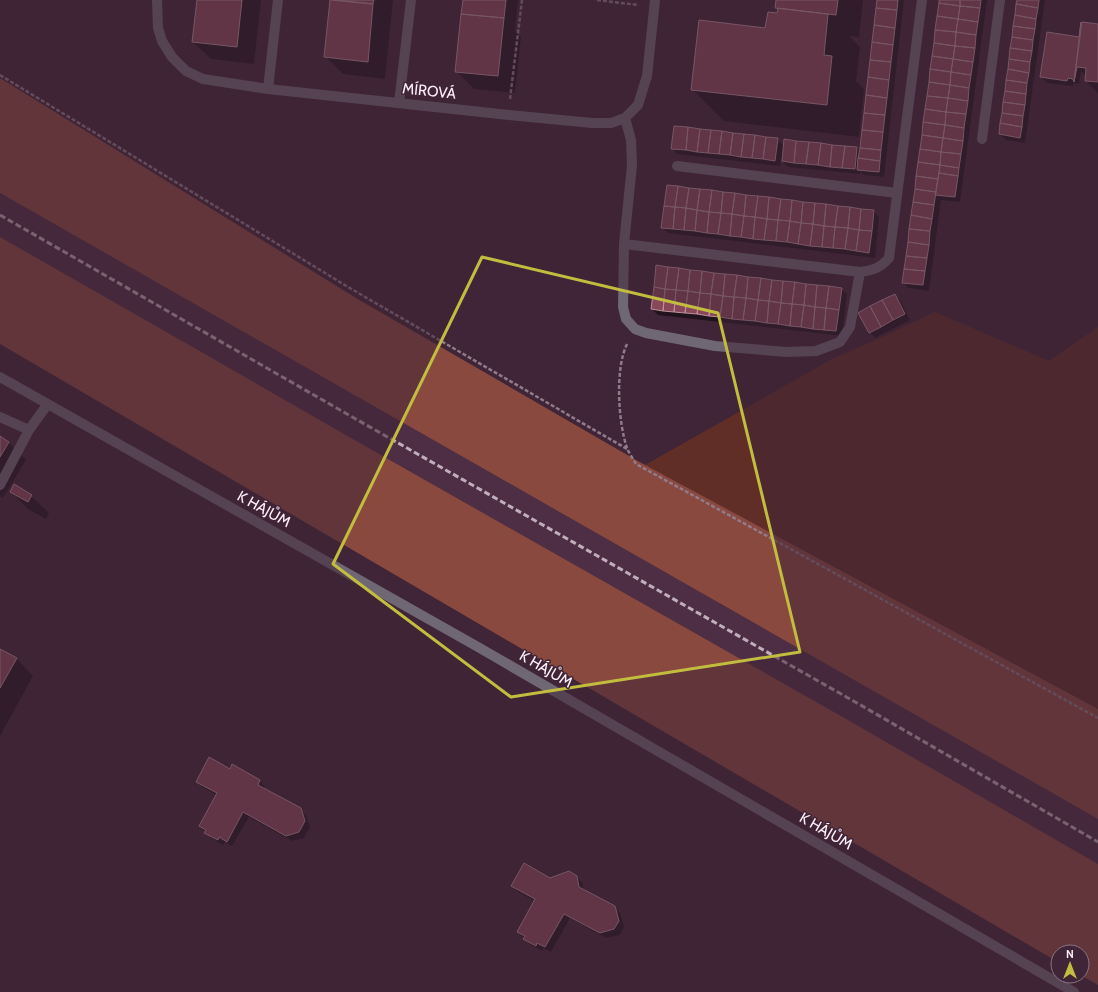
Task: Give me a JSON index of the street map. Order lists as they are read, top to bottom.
{
  "streets": {
    "street": ["MÍROVÁ", "K HÁJŮM"]
  },
  "north": "top"
}
